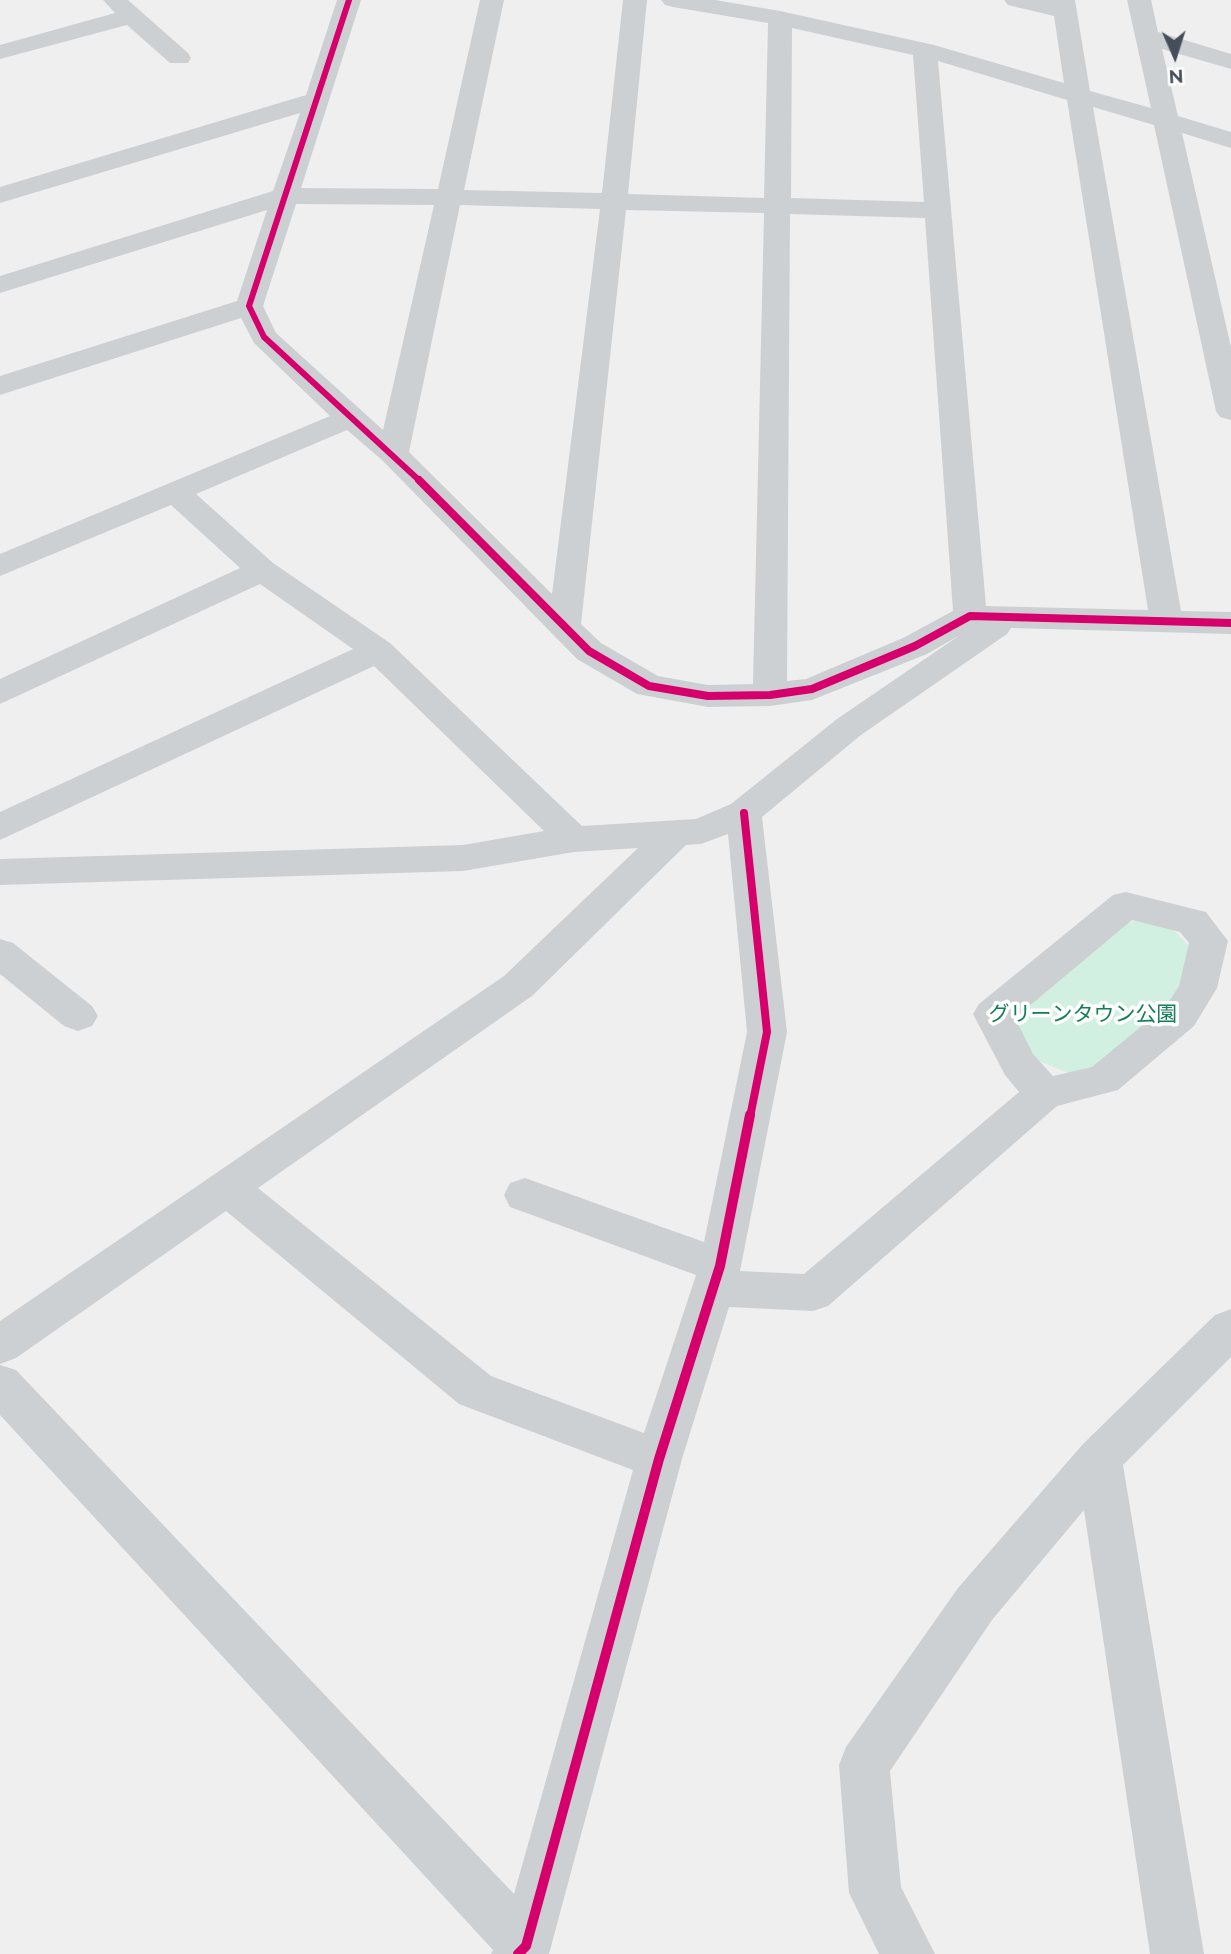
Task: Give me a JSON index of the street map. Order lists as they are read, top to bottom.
{
  "parks": ["グリーンタウン公園"],
  "north": "bottom"
}
